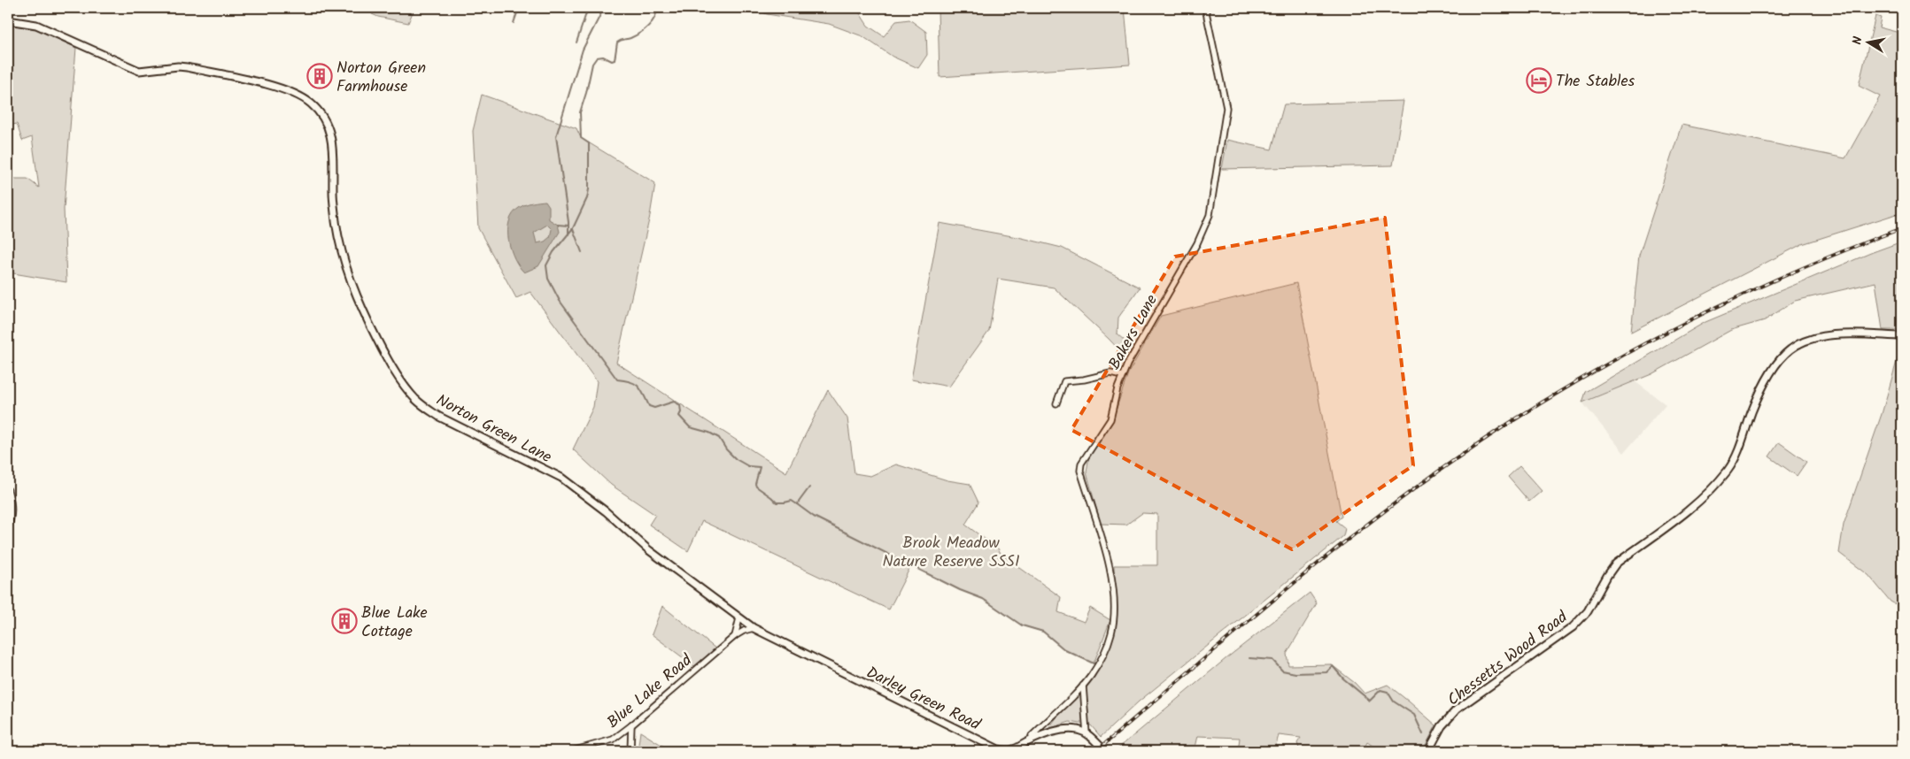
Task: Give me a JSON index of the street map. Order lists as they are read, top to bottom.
{
  "streets": {
    "street": [
      "Bakers Lane",
      "Norton Green Lane",
      "Chessetts Wood Road",
      "Blue Lake Road",
      "Darley Green Road"
    ]
  },
  "crossings": [
    ["Bakers Lane", "Darley Green Road"],
    ["Norton Green Lane", "Blue Lake Road"],
    ["Norton Green Lane", "Darley Green Road"],
    ["Blue Lake Road", "Darley Green Road"]
  ],
  "parks": ["Brook Meadow Nature Reserve SSSI"],
  "places": {
    "building": ["Norton Green Farmhouse", "Blue Lake Cottage"],
    "hotel": ["The Stables"]
  },
  "north": "left"
}
